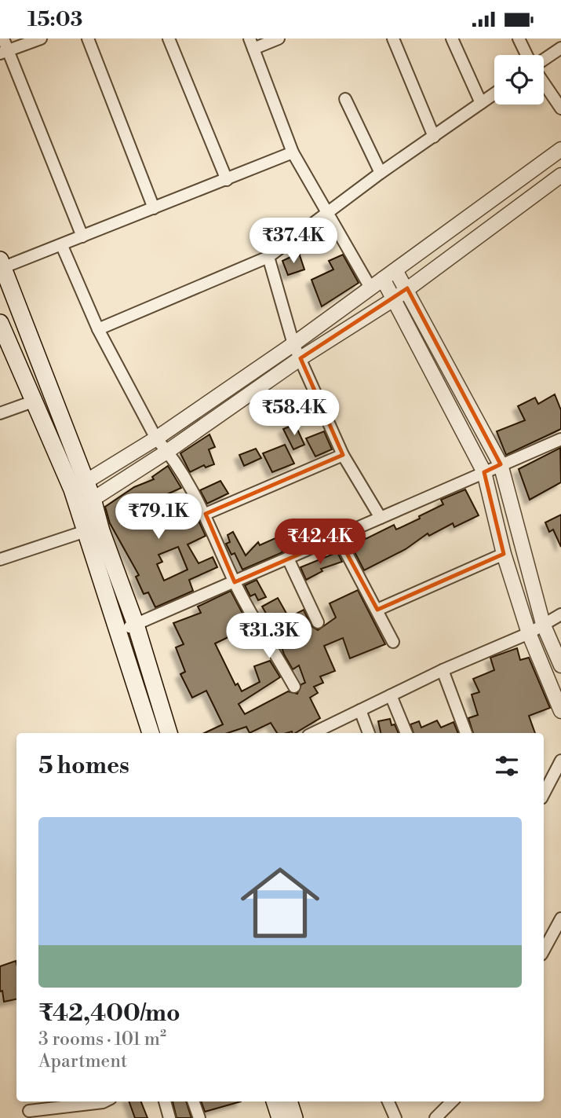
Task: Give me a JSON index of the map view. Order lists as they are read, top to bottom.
{
  "page": {
    "status": "15:03",
    "price": [
      "₹37.4K",
      "₹58.4K",
      "₹79.1K",
      "₹42.4K",
      "₹31.3K"
    ],
    "heading": "5 homes",
    "list": [
      {
        "name": "₹42,400/mo",
        "note": "3 rooms · 101 m² · Apartment"
      }
    ]
  }
}
